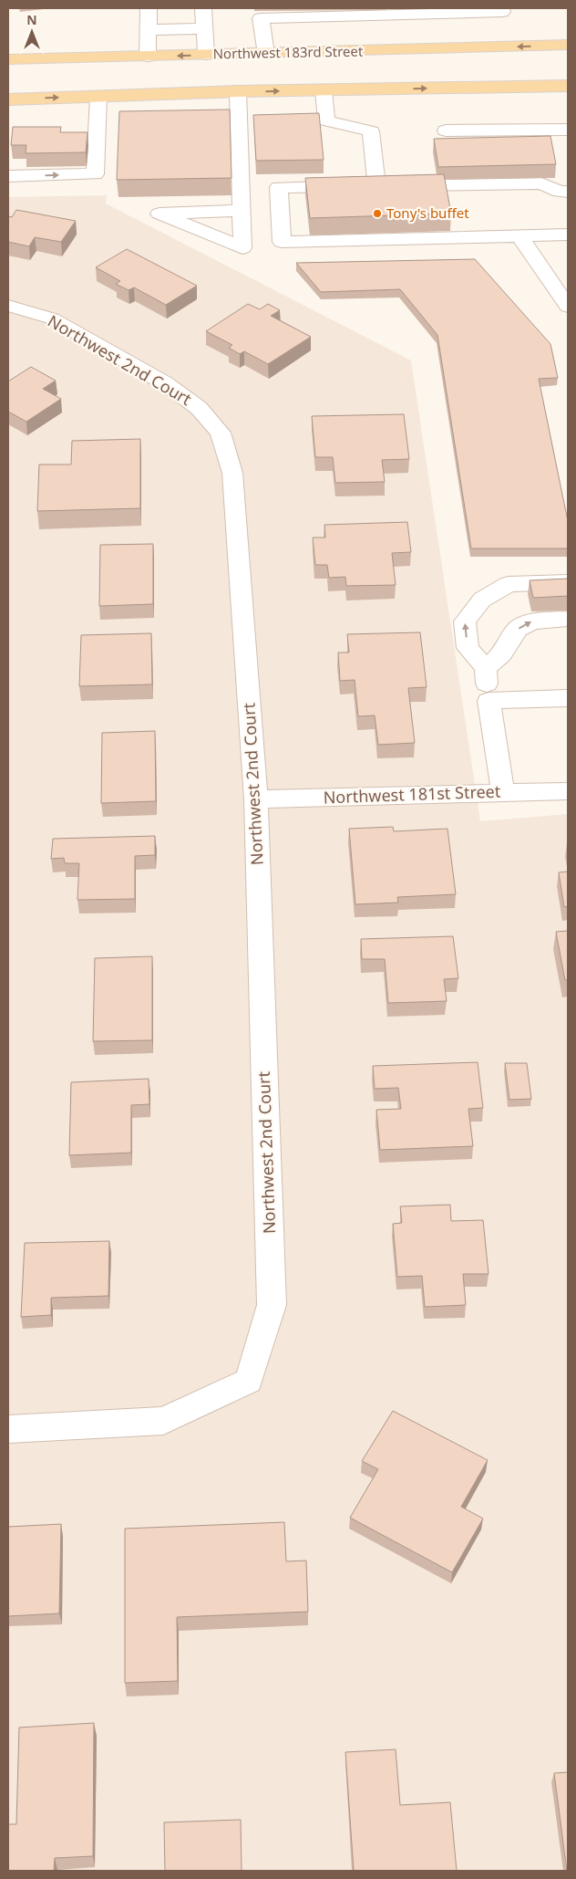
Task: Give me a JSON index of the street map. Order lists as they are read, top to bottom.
{
  "streets": {
    "main road": ["Northwest 183rd Street"],
    "street": ["Northwest 2nd Court", "Northwest 181st Street"]
  },
  "crossings": [
    ["Northwest 2nd Court", "Northwest 181st Street"]
  ],
  "places": ["Tony's buffet"],
  "north": "top"
}
